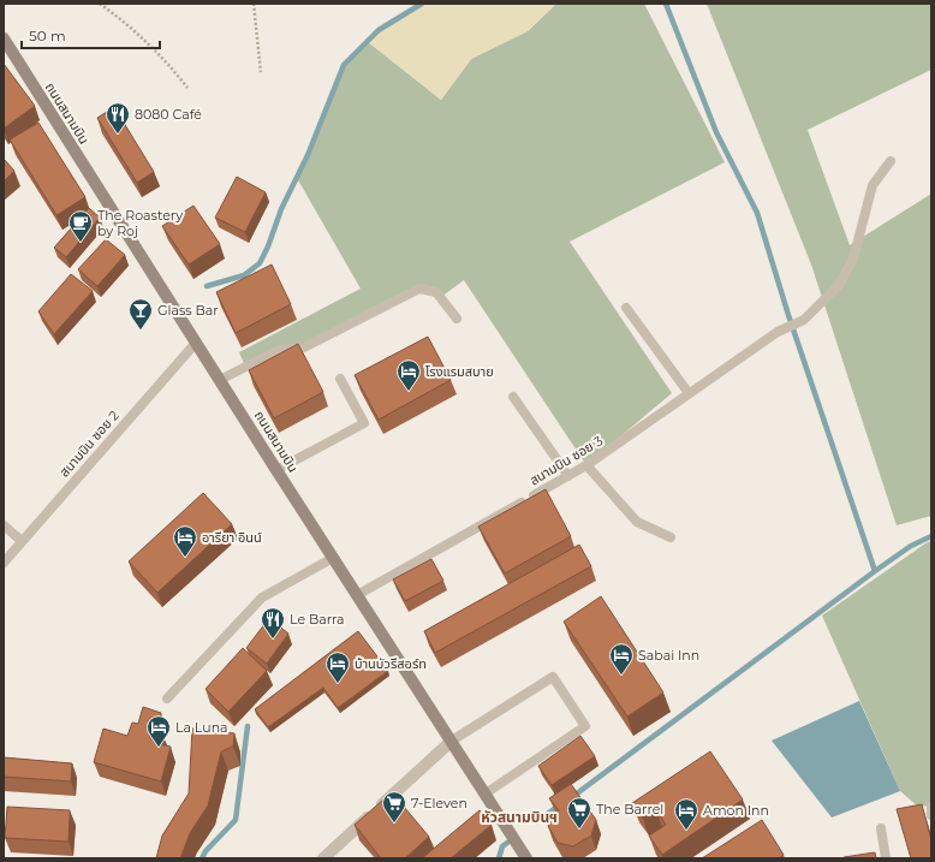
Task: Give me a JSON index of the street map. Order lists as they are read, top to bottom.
{
  "streets": {
    "street": ["ถนนสนามบิน"],
    "lane": ["สนามบิน ซอย 2", "สนามบิน ซอย 3"]
  },
  "crossings": [
    ["ถนนสนามบิน", "สนามบิน ซอย 2"],
    ["ถนนสนามบิน", "สนามบิน ซอย 3"]
  ],
  "districts": ["หัวสนามบินฯ"],
  "places": {
    "restaurant": ["8080 Café", "Le Barra"],
    "cafe": ["The Roastery by Roj"],
    "bar": ["Glass Bar"],
    "hotel": [
      "โรงแรมสบาย",
      "อารียา อินน์",
      "Sabai Inn",
      "บ้านบัวรีสอร์ท",
      "La Luna",
      "Amon Inn"
    ],
    "supermarket": ["7-Eleven", "The Barrel"]
  },
  "scale_bar": "50 m"
}
